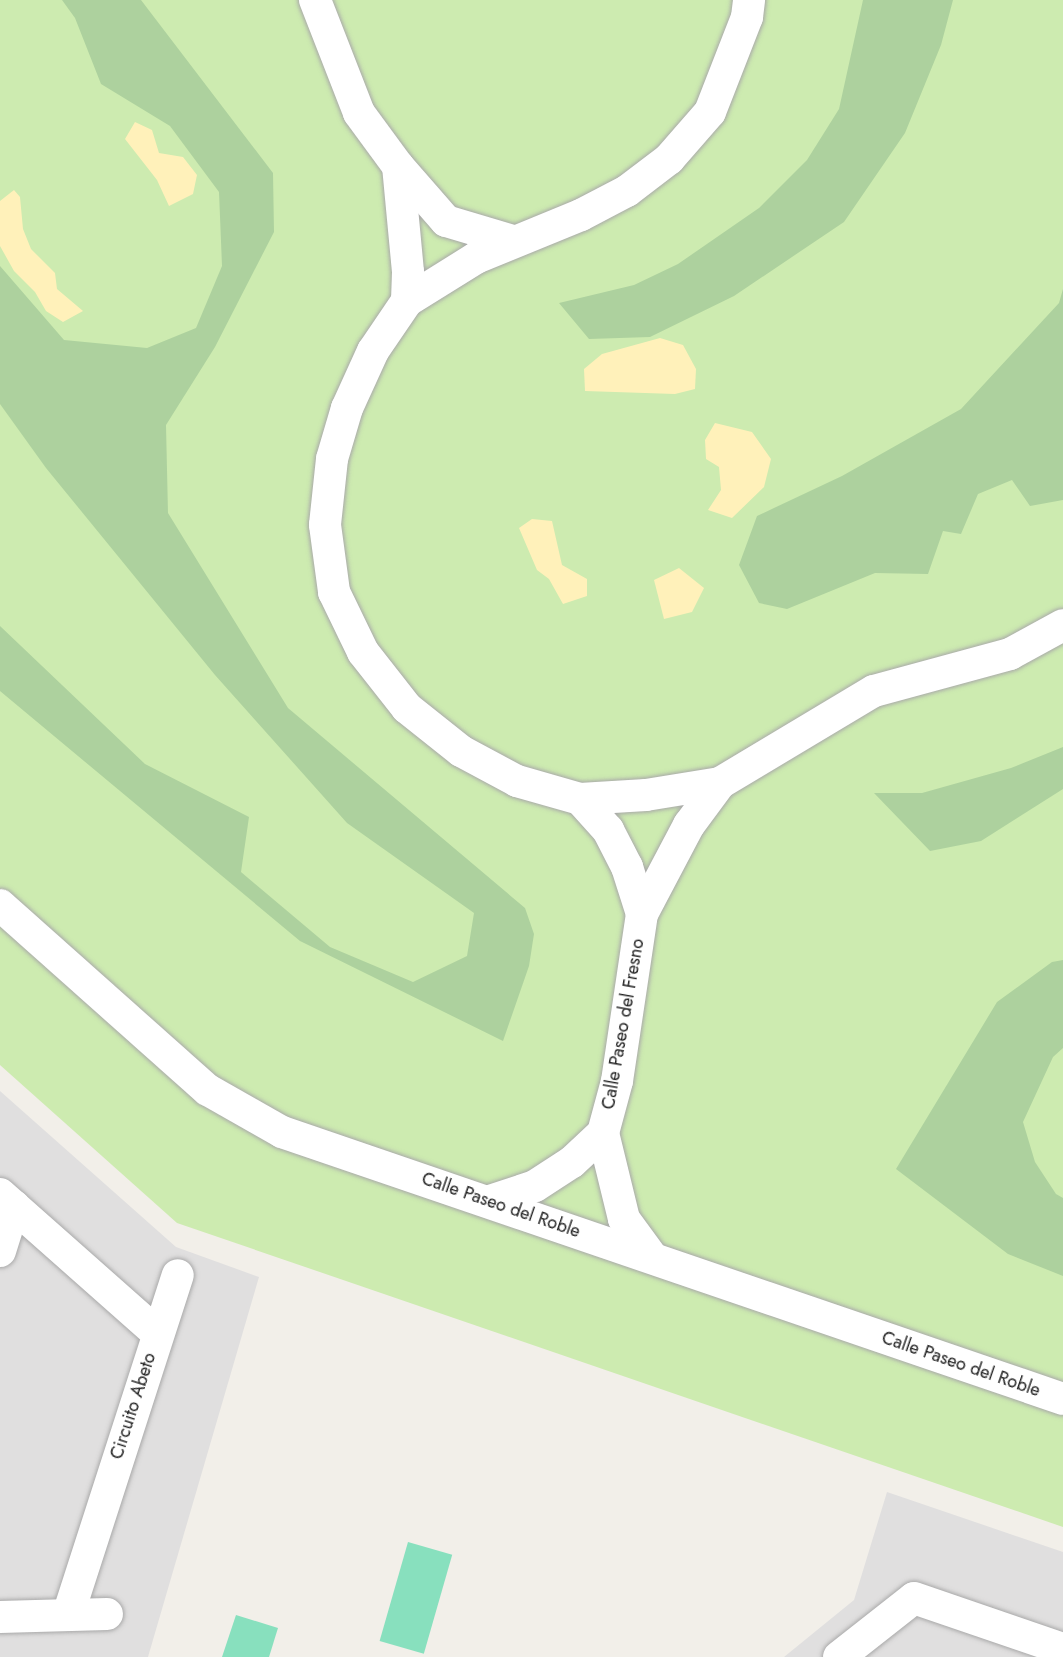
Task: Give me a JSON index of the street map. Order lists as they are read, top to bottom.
{
  "streets": {
    "street": ["Calle Paseo del Fresno", "Calle Paseo del Roble", "Circuito Abeto"]
  },
  "crossings": [
    ["Calle Paseo del Fresno", "Calle Paseo del Roble"]
  ]
}
